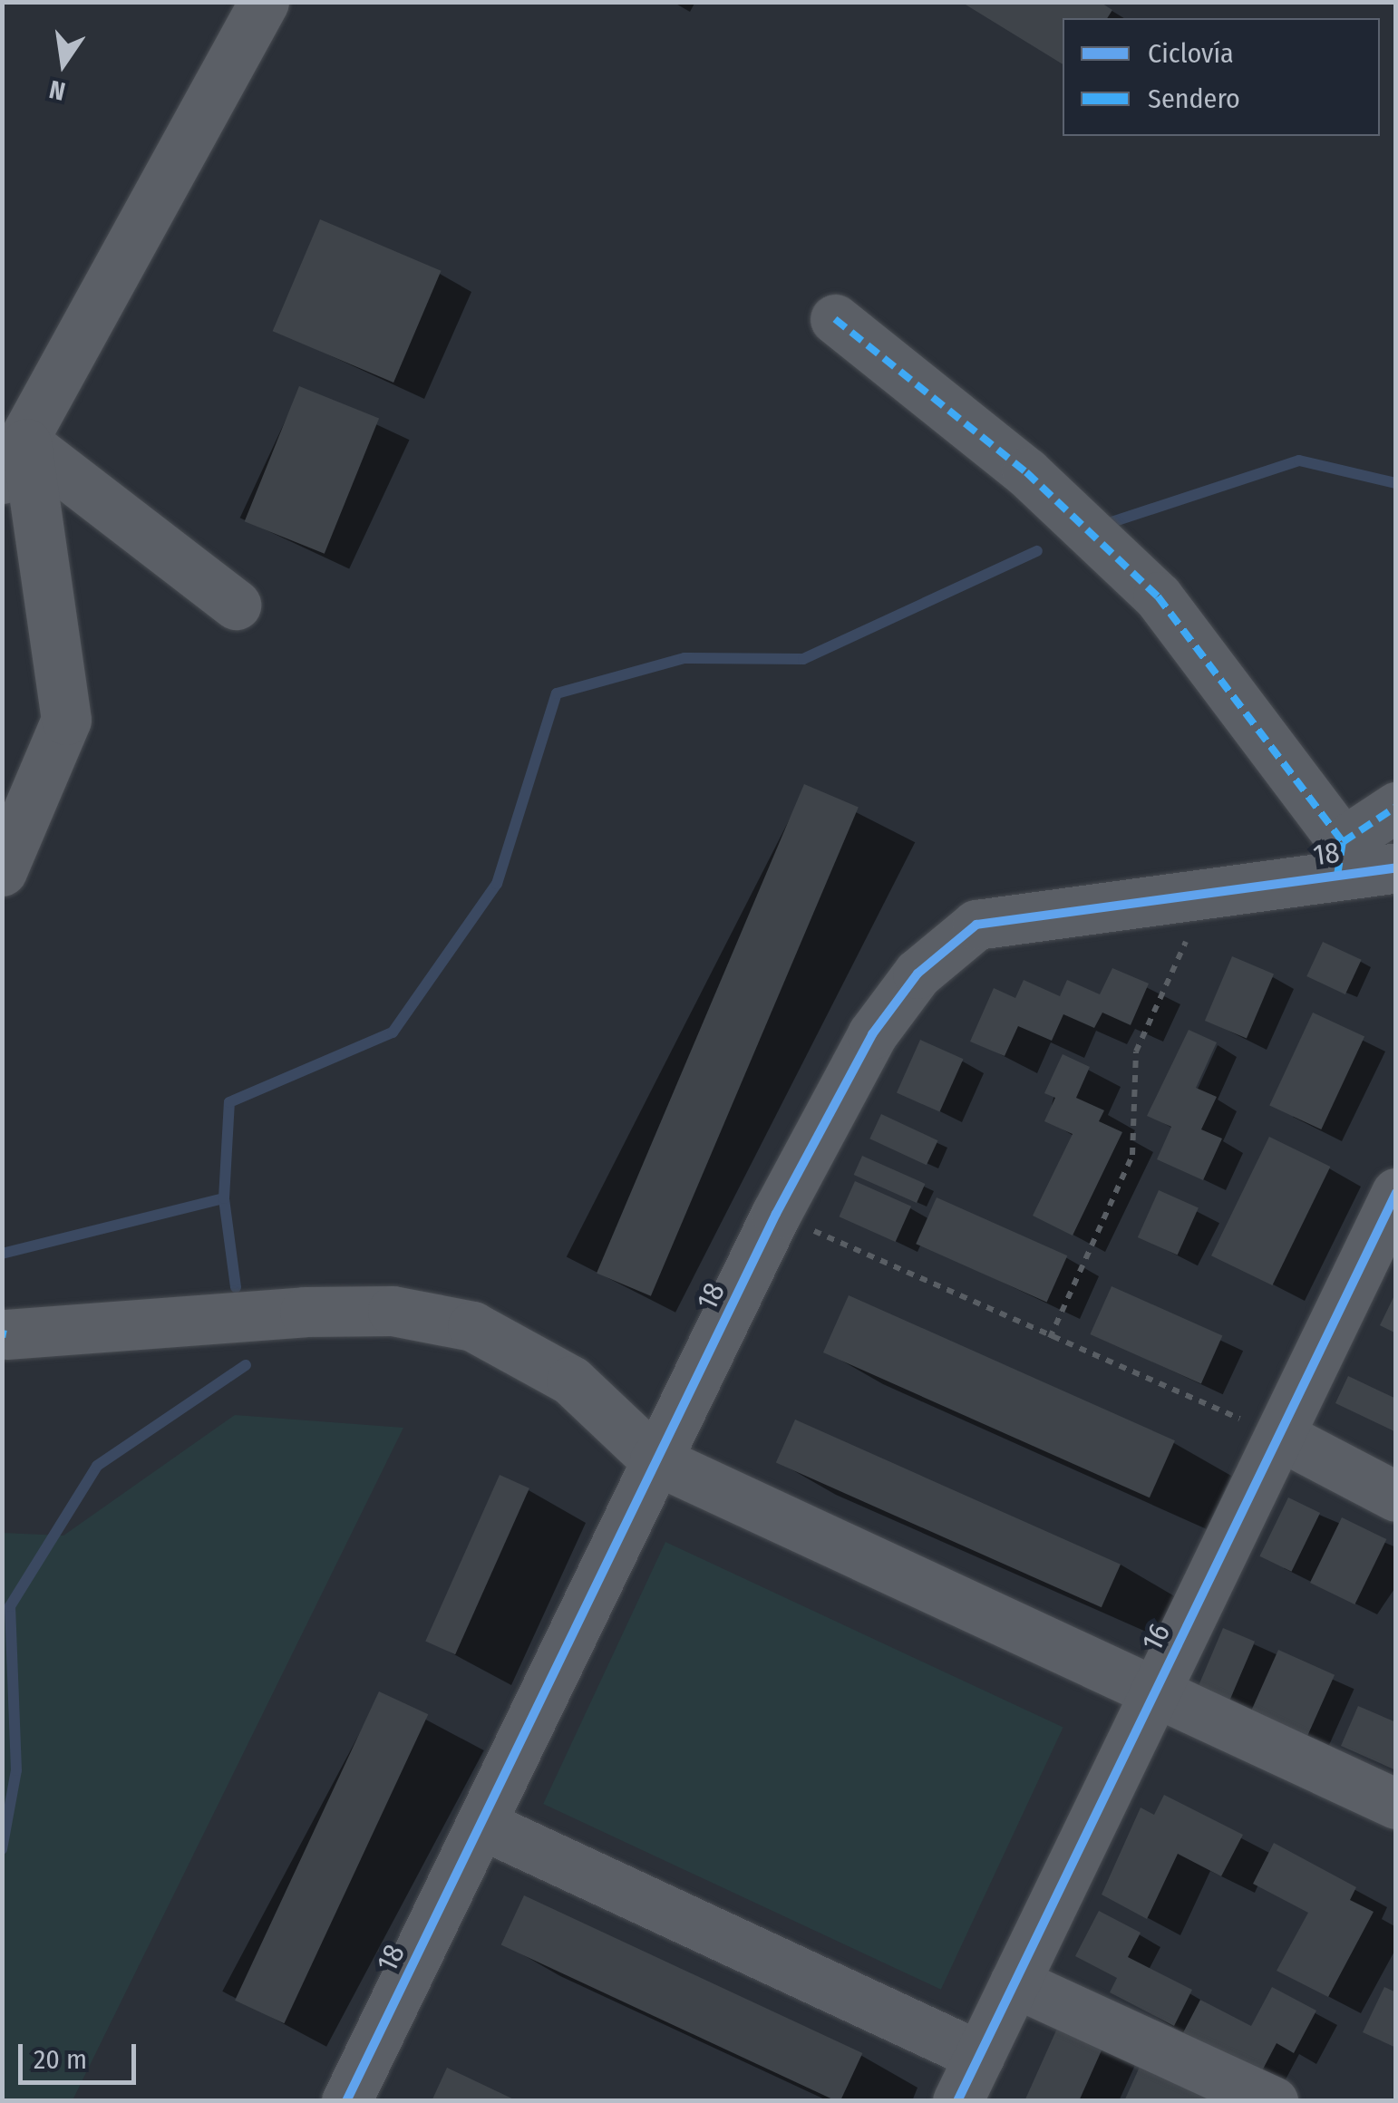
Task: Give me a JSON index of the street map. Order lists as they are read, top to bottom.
{
  "streets": {
    "street": ["18", "16"]
  },
  "legend": ["Ciclovía", "Sendero"],
  "scale_bar": "20 m",
  "north": "bottom"
}
